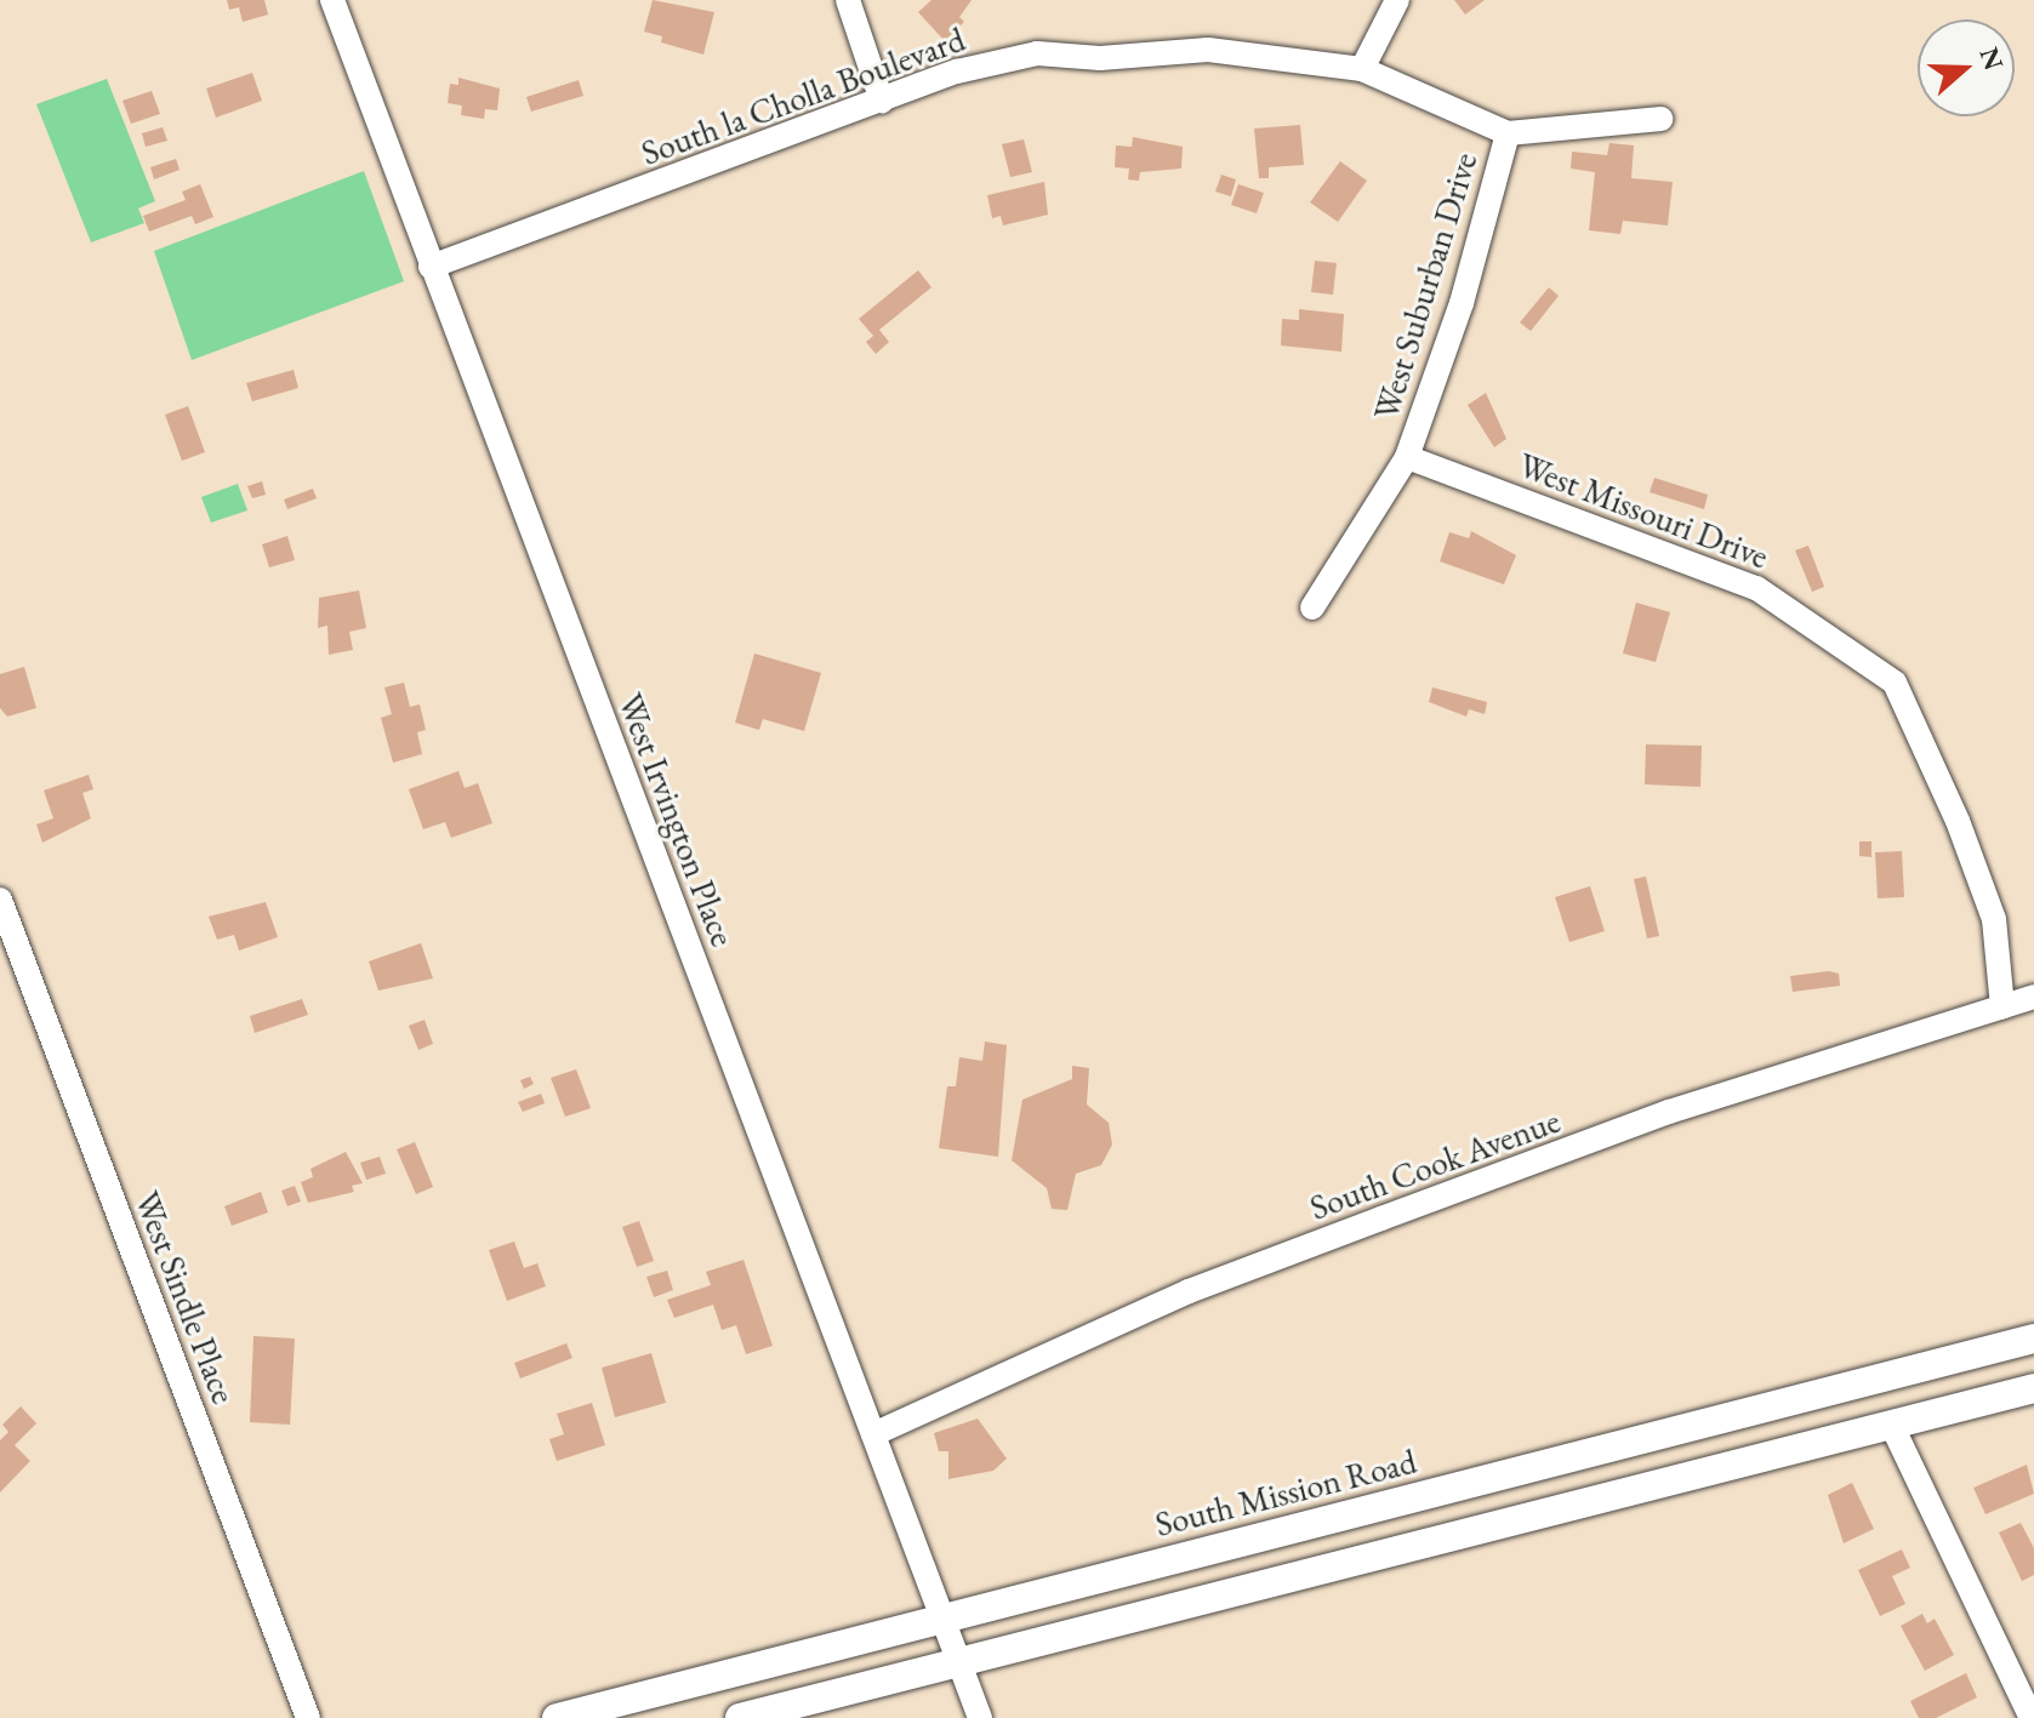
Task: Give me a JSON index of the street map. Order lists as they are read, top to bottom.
{
  "streets": {
    "main road": ["South Mission Road"],
    "street": [
      "South la Cholla Boulevard",
      "West Suburban Drive",
      "West Missouri Drive",
      "West Irvington Place",
      "South Cook Avenue",
      "West Sindle Place"
    ]
  },
  "crossings": [
    ["South la Cholla Boulevard", "West Suburban Drive"],
    ["South la Cholla Boulevard", "West Irvington Place"],
    ["West Suburban Drive", "West Missouri Drive"],
    ["West Missouri Drive", "South Cook Avenue"],
    ["West Irvington Place", "South Cook Avenue"],
    ["West Irvington Place", "South Mission Road"]
  ],
  "north": "right"
}
